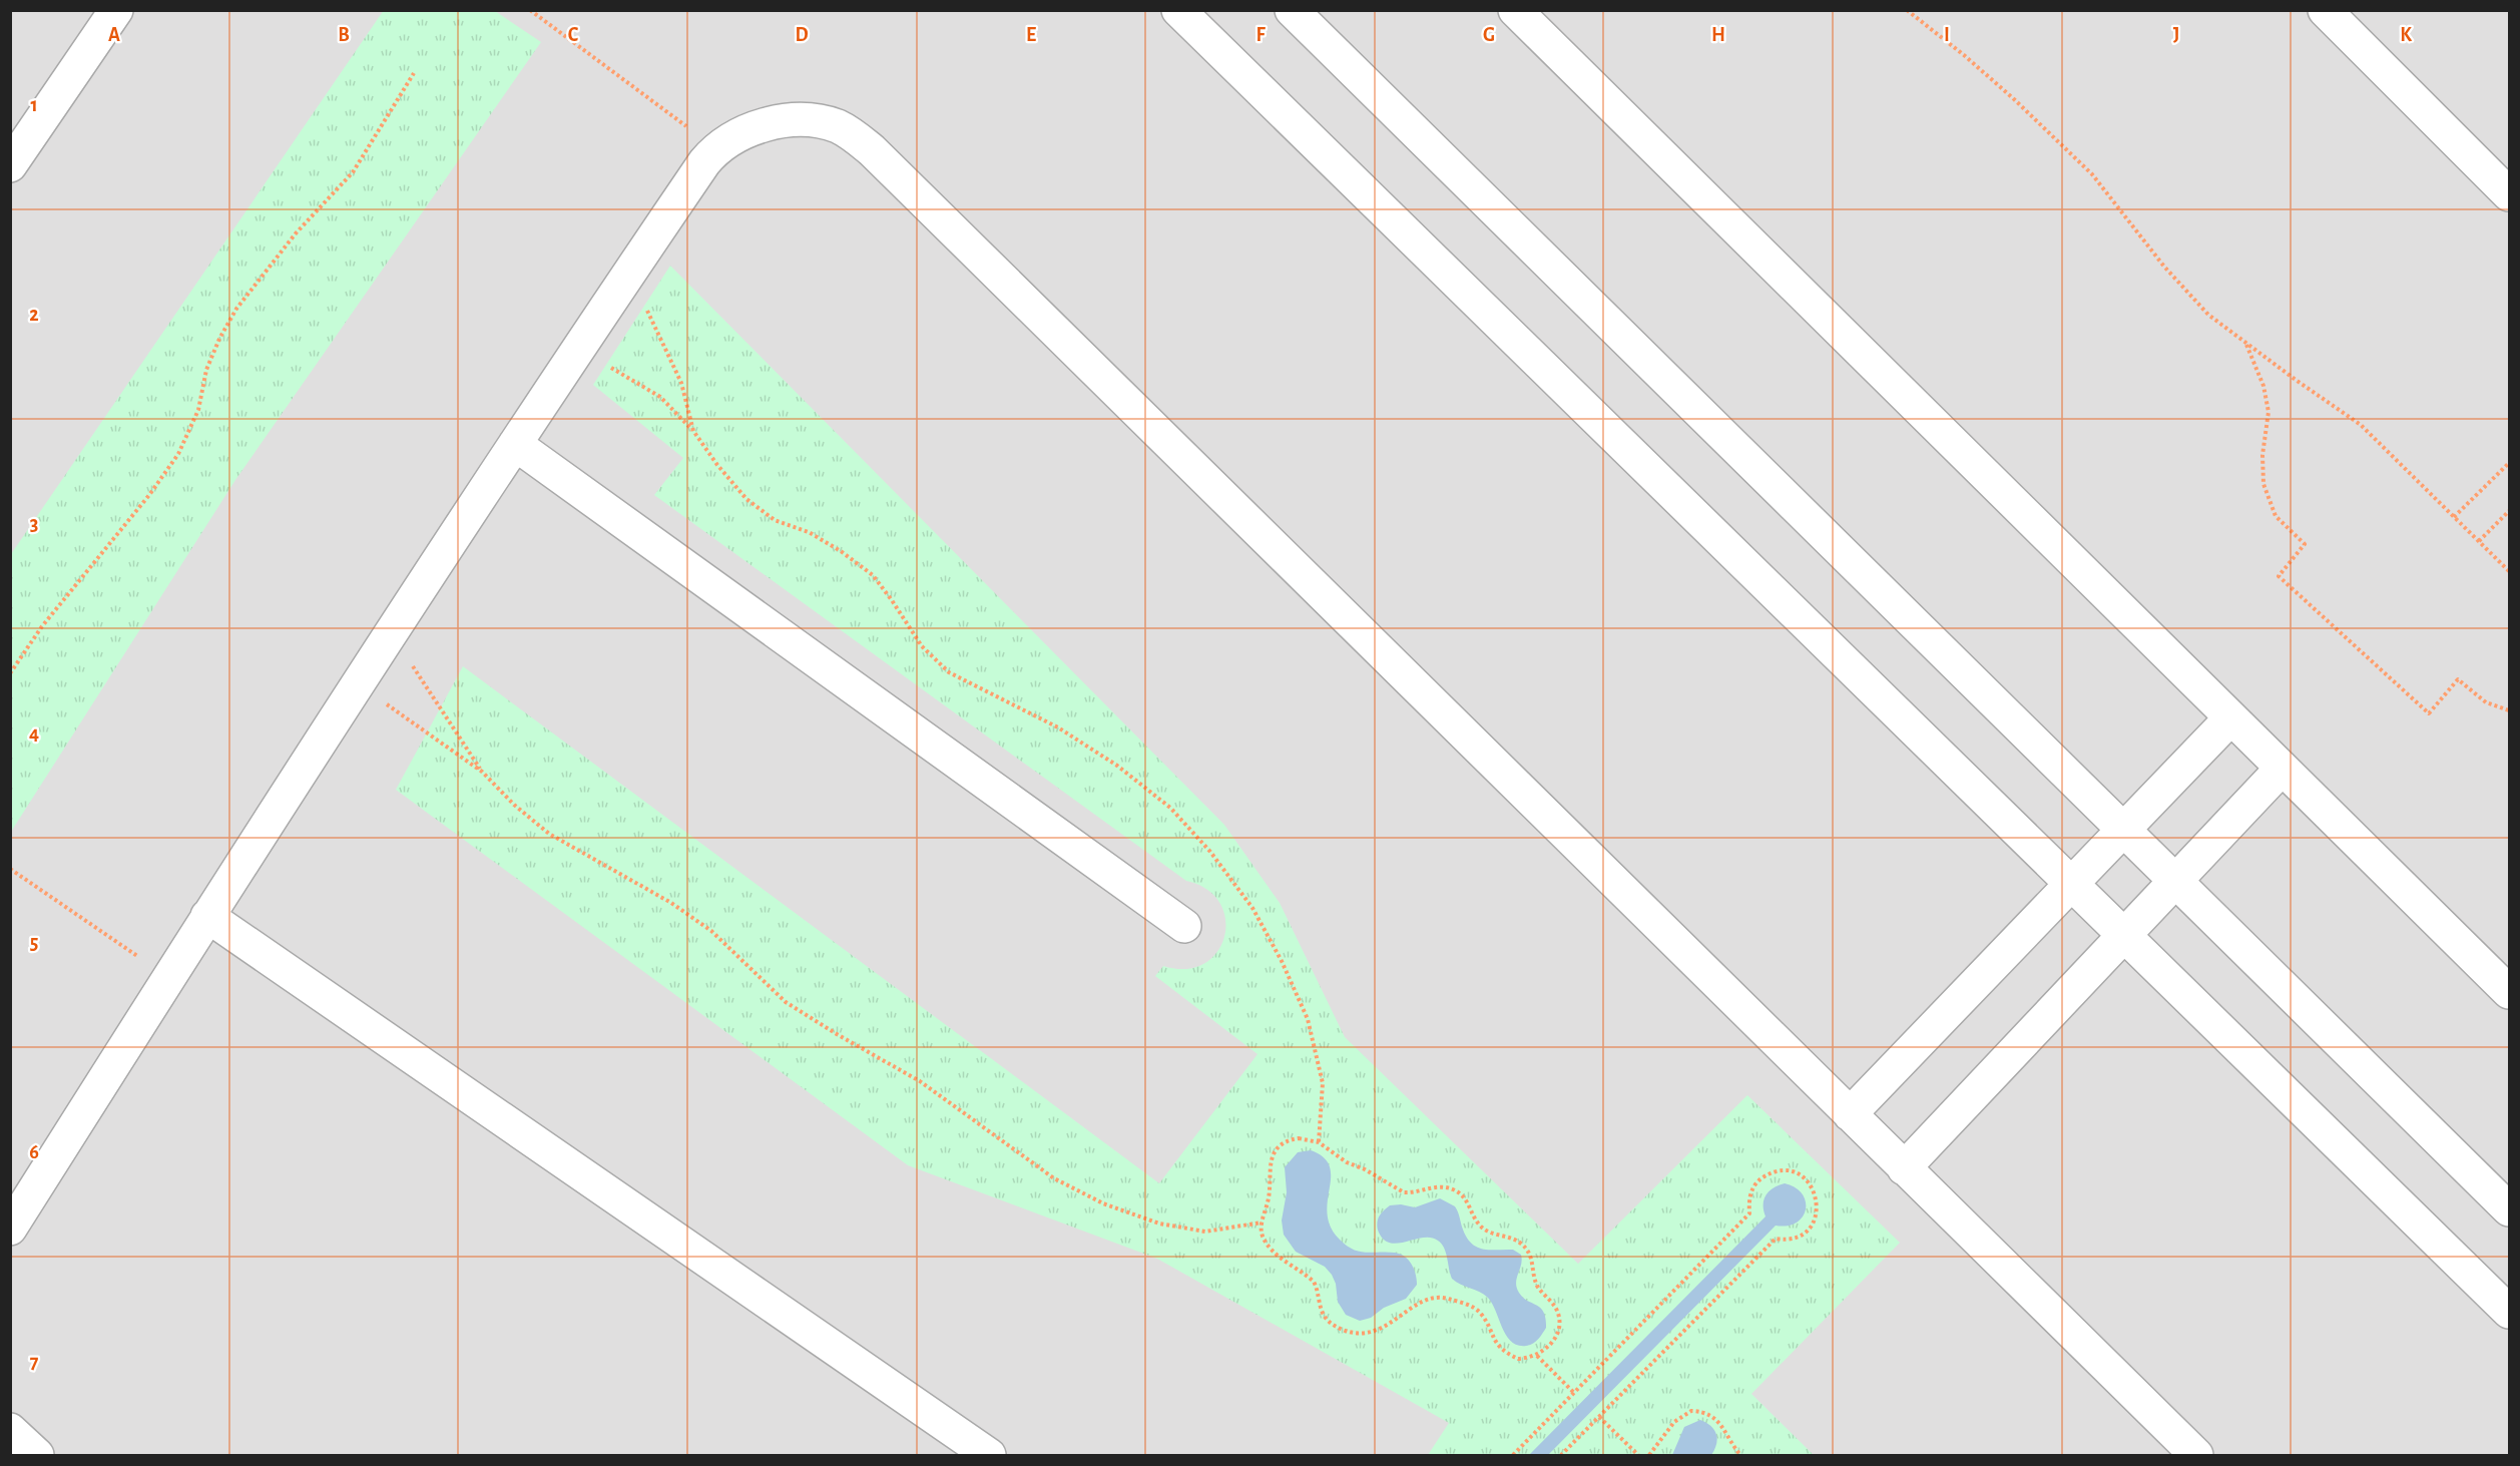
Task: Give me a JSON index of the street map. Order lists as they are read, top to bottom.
{
  "grid": {
    "columns": [
      "A",
      "B",
      "C",
      "D",
      "E",
      "F",
      "G",
      "H",
      "I",
      "J",
      "K"
    ],
    "rows": [
      "1",
      "2",
      "3",
      "4",
      "5",
      "6",
      "7"
    ]
  }
}
